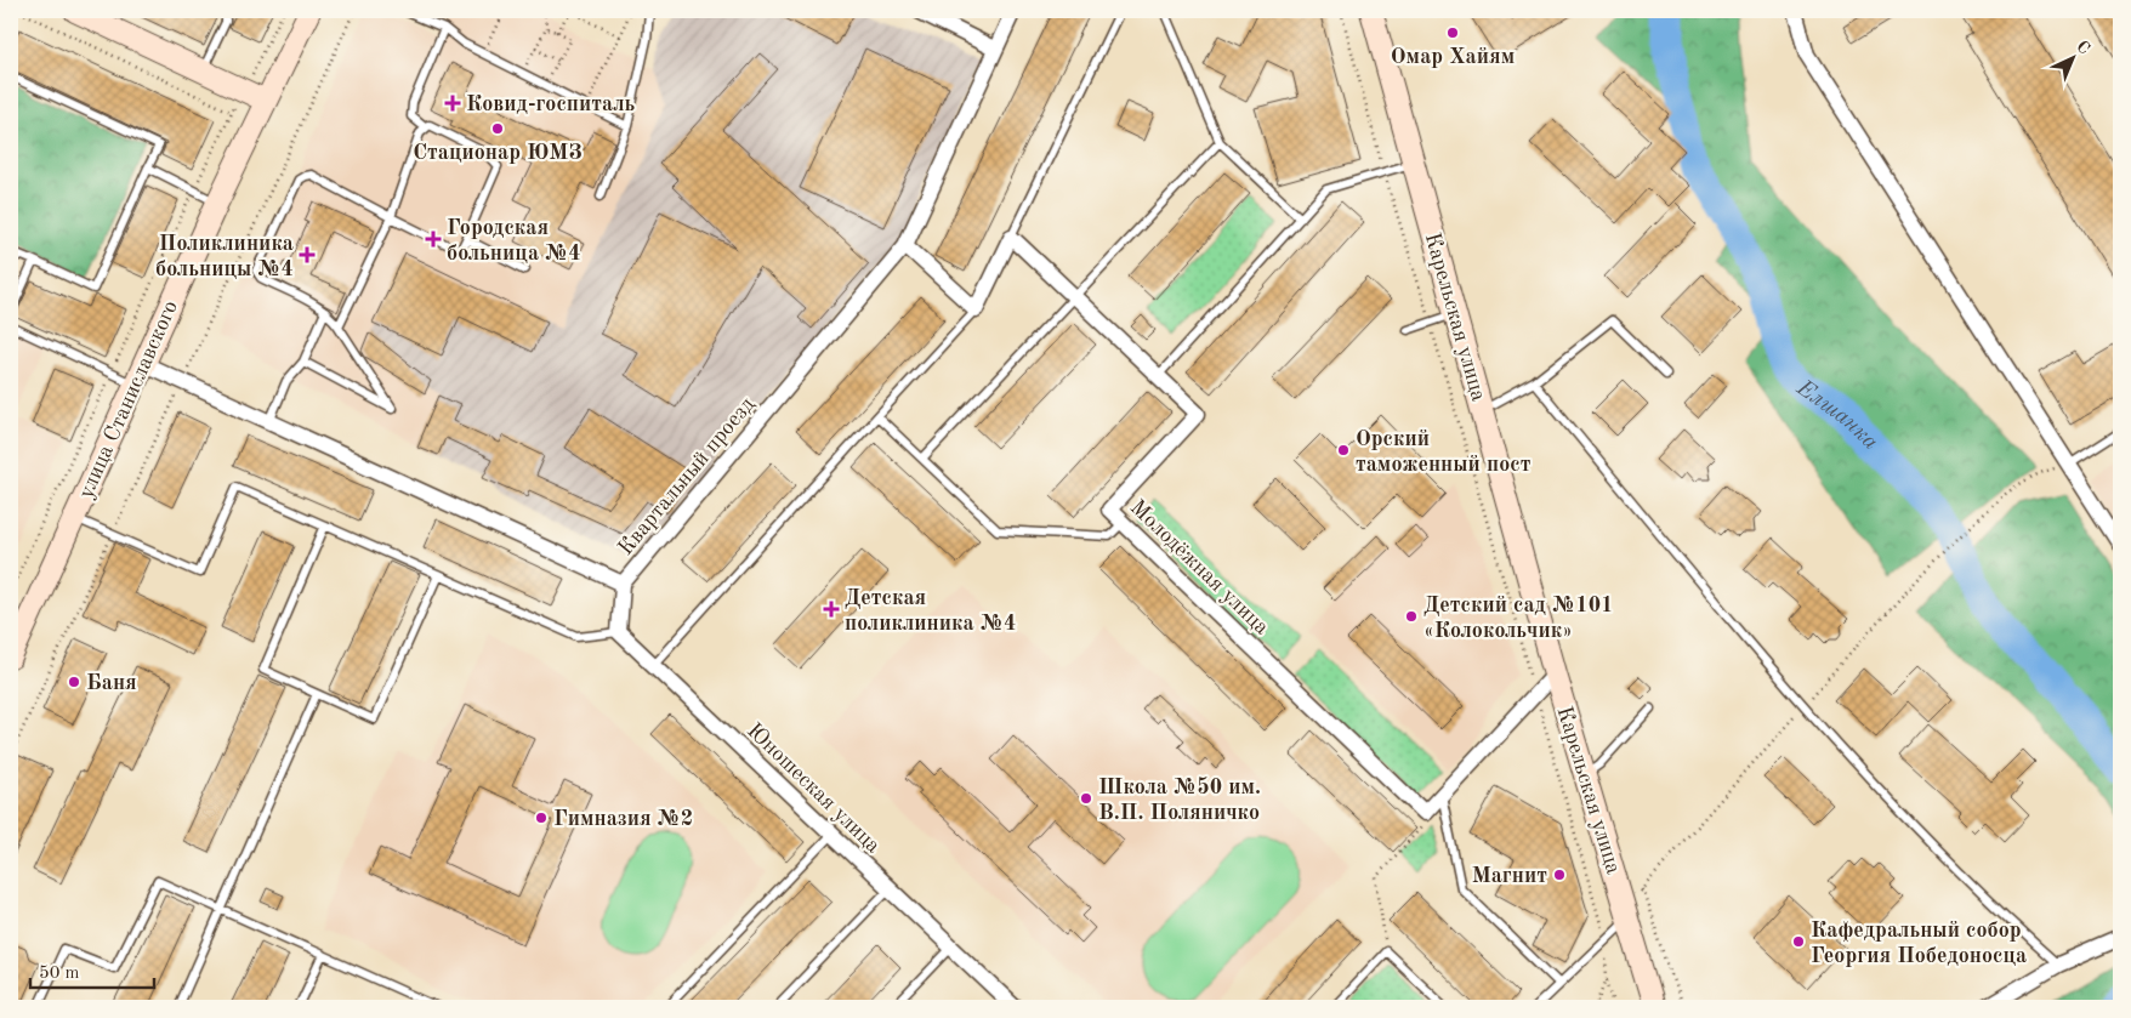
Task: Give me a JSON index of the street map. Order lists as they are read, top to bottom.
{
  "streets": {
    "street": [
      "Карельская улица",
      "улица Станиславского",
      "Квартальный проезд",
      "Молодёжная улица",
      "Юношеская улица"
    ]
  },
  "crossings": [
    ["улица Станиславского", "Квартальный проезд"]
  ],
  "water": ["Елшанка"],
  "places": {
    "other": [
      "Омар Хайям",
      "Стационар ЮМЗ",
      "Орский таможенный пост",
      "Детский сад №101 «Колокольчик»",
      "Баня",
      "Школа №50 им. В.П. Поляничко",
      "Гимназия №2",
      "Магнит",
      "Кафедральный собор Георгия Победоносца"
    ],
    "health": [
      "Ковид-госпиталь",
      "Городская больница №4",
      "Поликлиника больницы №4",
      "Детская поликлиника №4"
    ]
  },
  "scale_bar": "50 m",
  "north": "top right"
}
